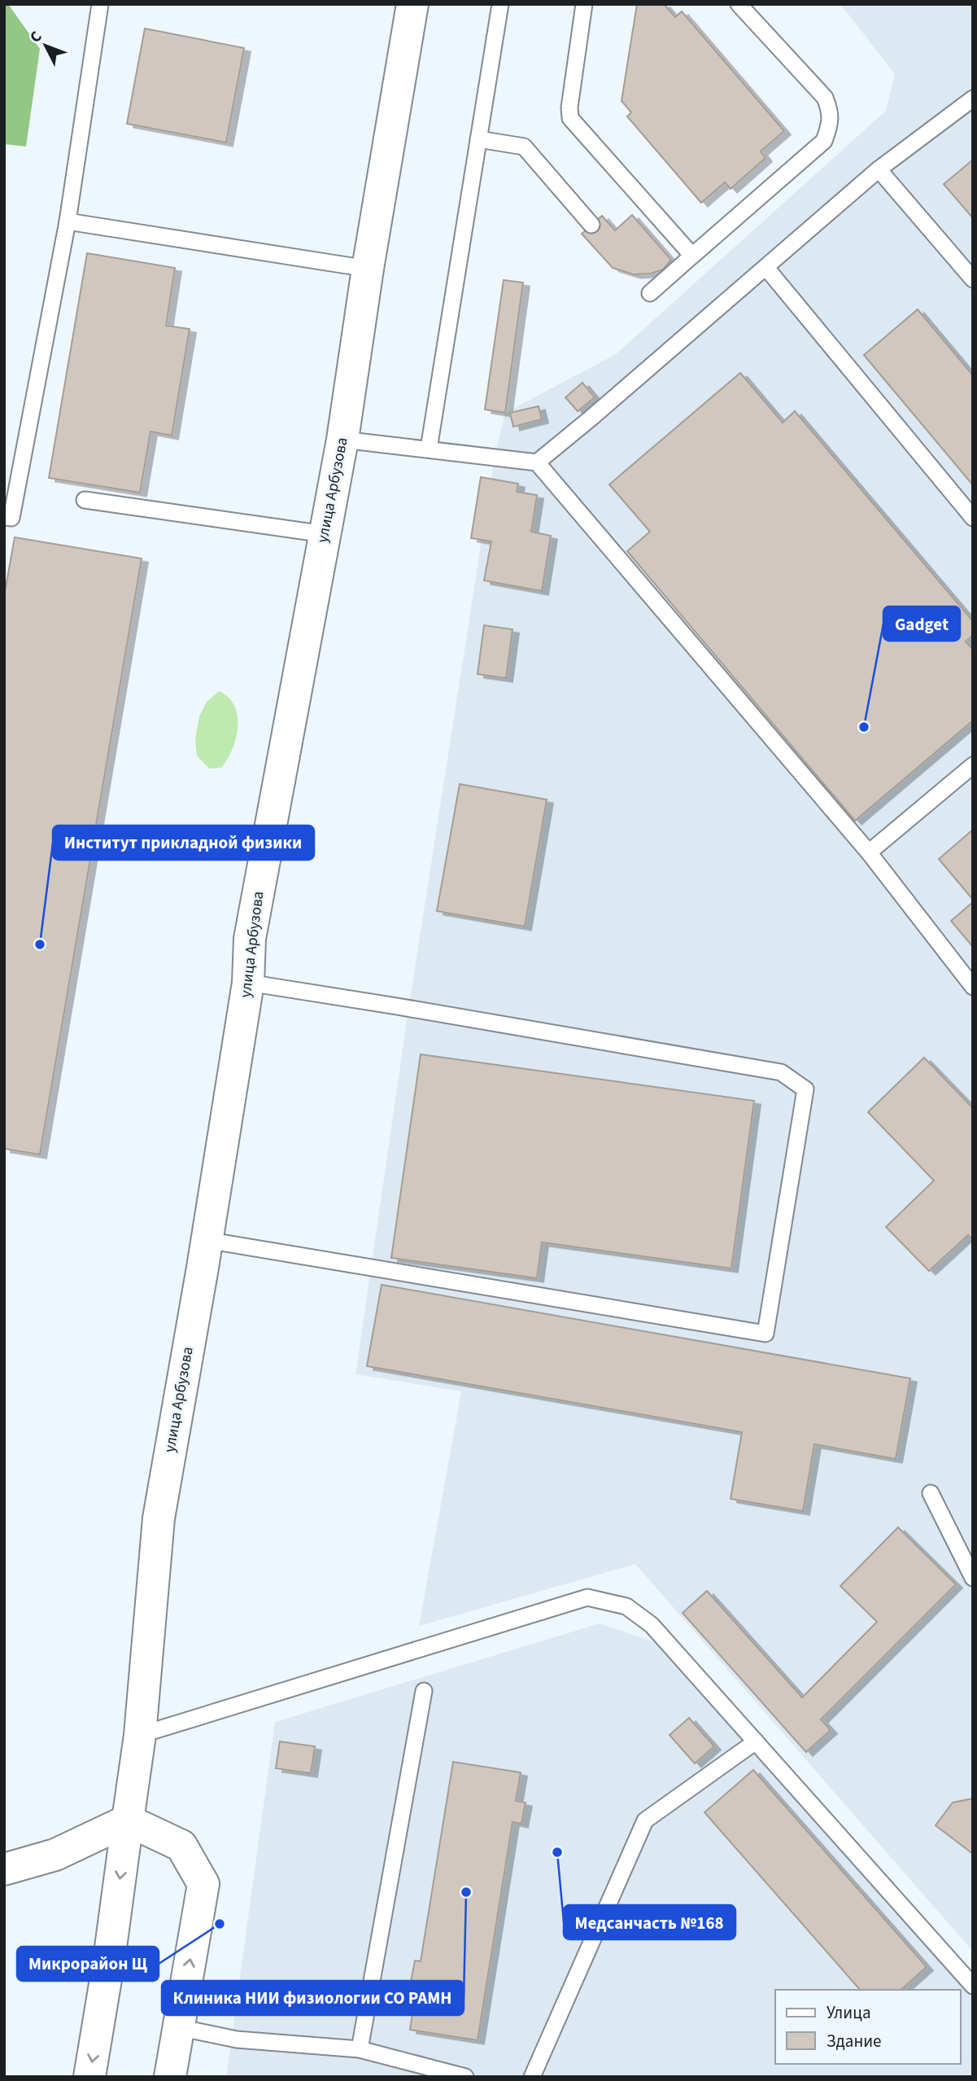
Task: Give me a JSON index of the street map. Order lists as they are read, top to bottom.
{
  "streets": {
    "street": ["улица Арбузова"]
  },
  "places": [
    "Gadget",
    "Институт прикладной физики",
    "Медсанчасть №168",
    "Клиника НИИ физиологии СО РАМН",
    "Микрорайон Щ"
  ],
  "legend": ["Улица", "Здание"],
  "north": "top left"
}
